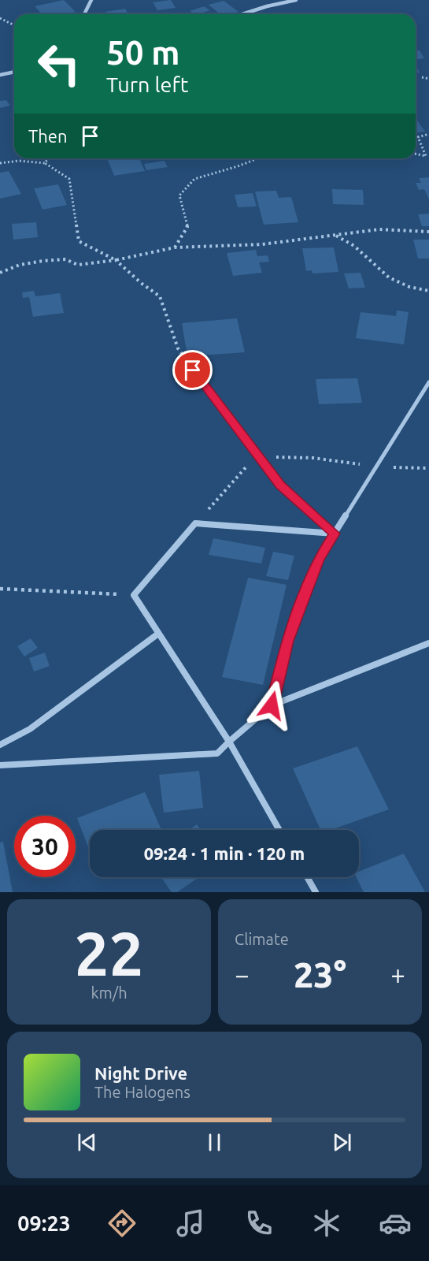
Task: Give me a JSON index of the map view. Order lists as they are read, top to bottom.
{
  "page": {
    "turn": ["50 m", "Turn left"],
    "then": "Then",
    "limit": "30",
    "trip": "09:24 · 1 min · 120 m",
    "tile": [
      ["22", "km/h"],
      "Climate"
    ],
    "heat": ["−", "23°", "+"],
    "song": ["Night Drive", "The Halogens"],
    "tabs": "09:23"
  }
}
